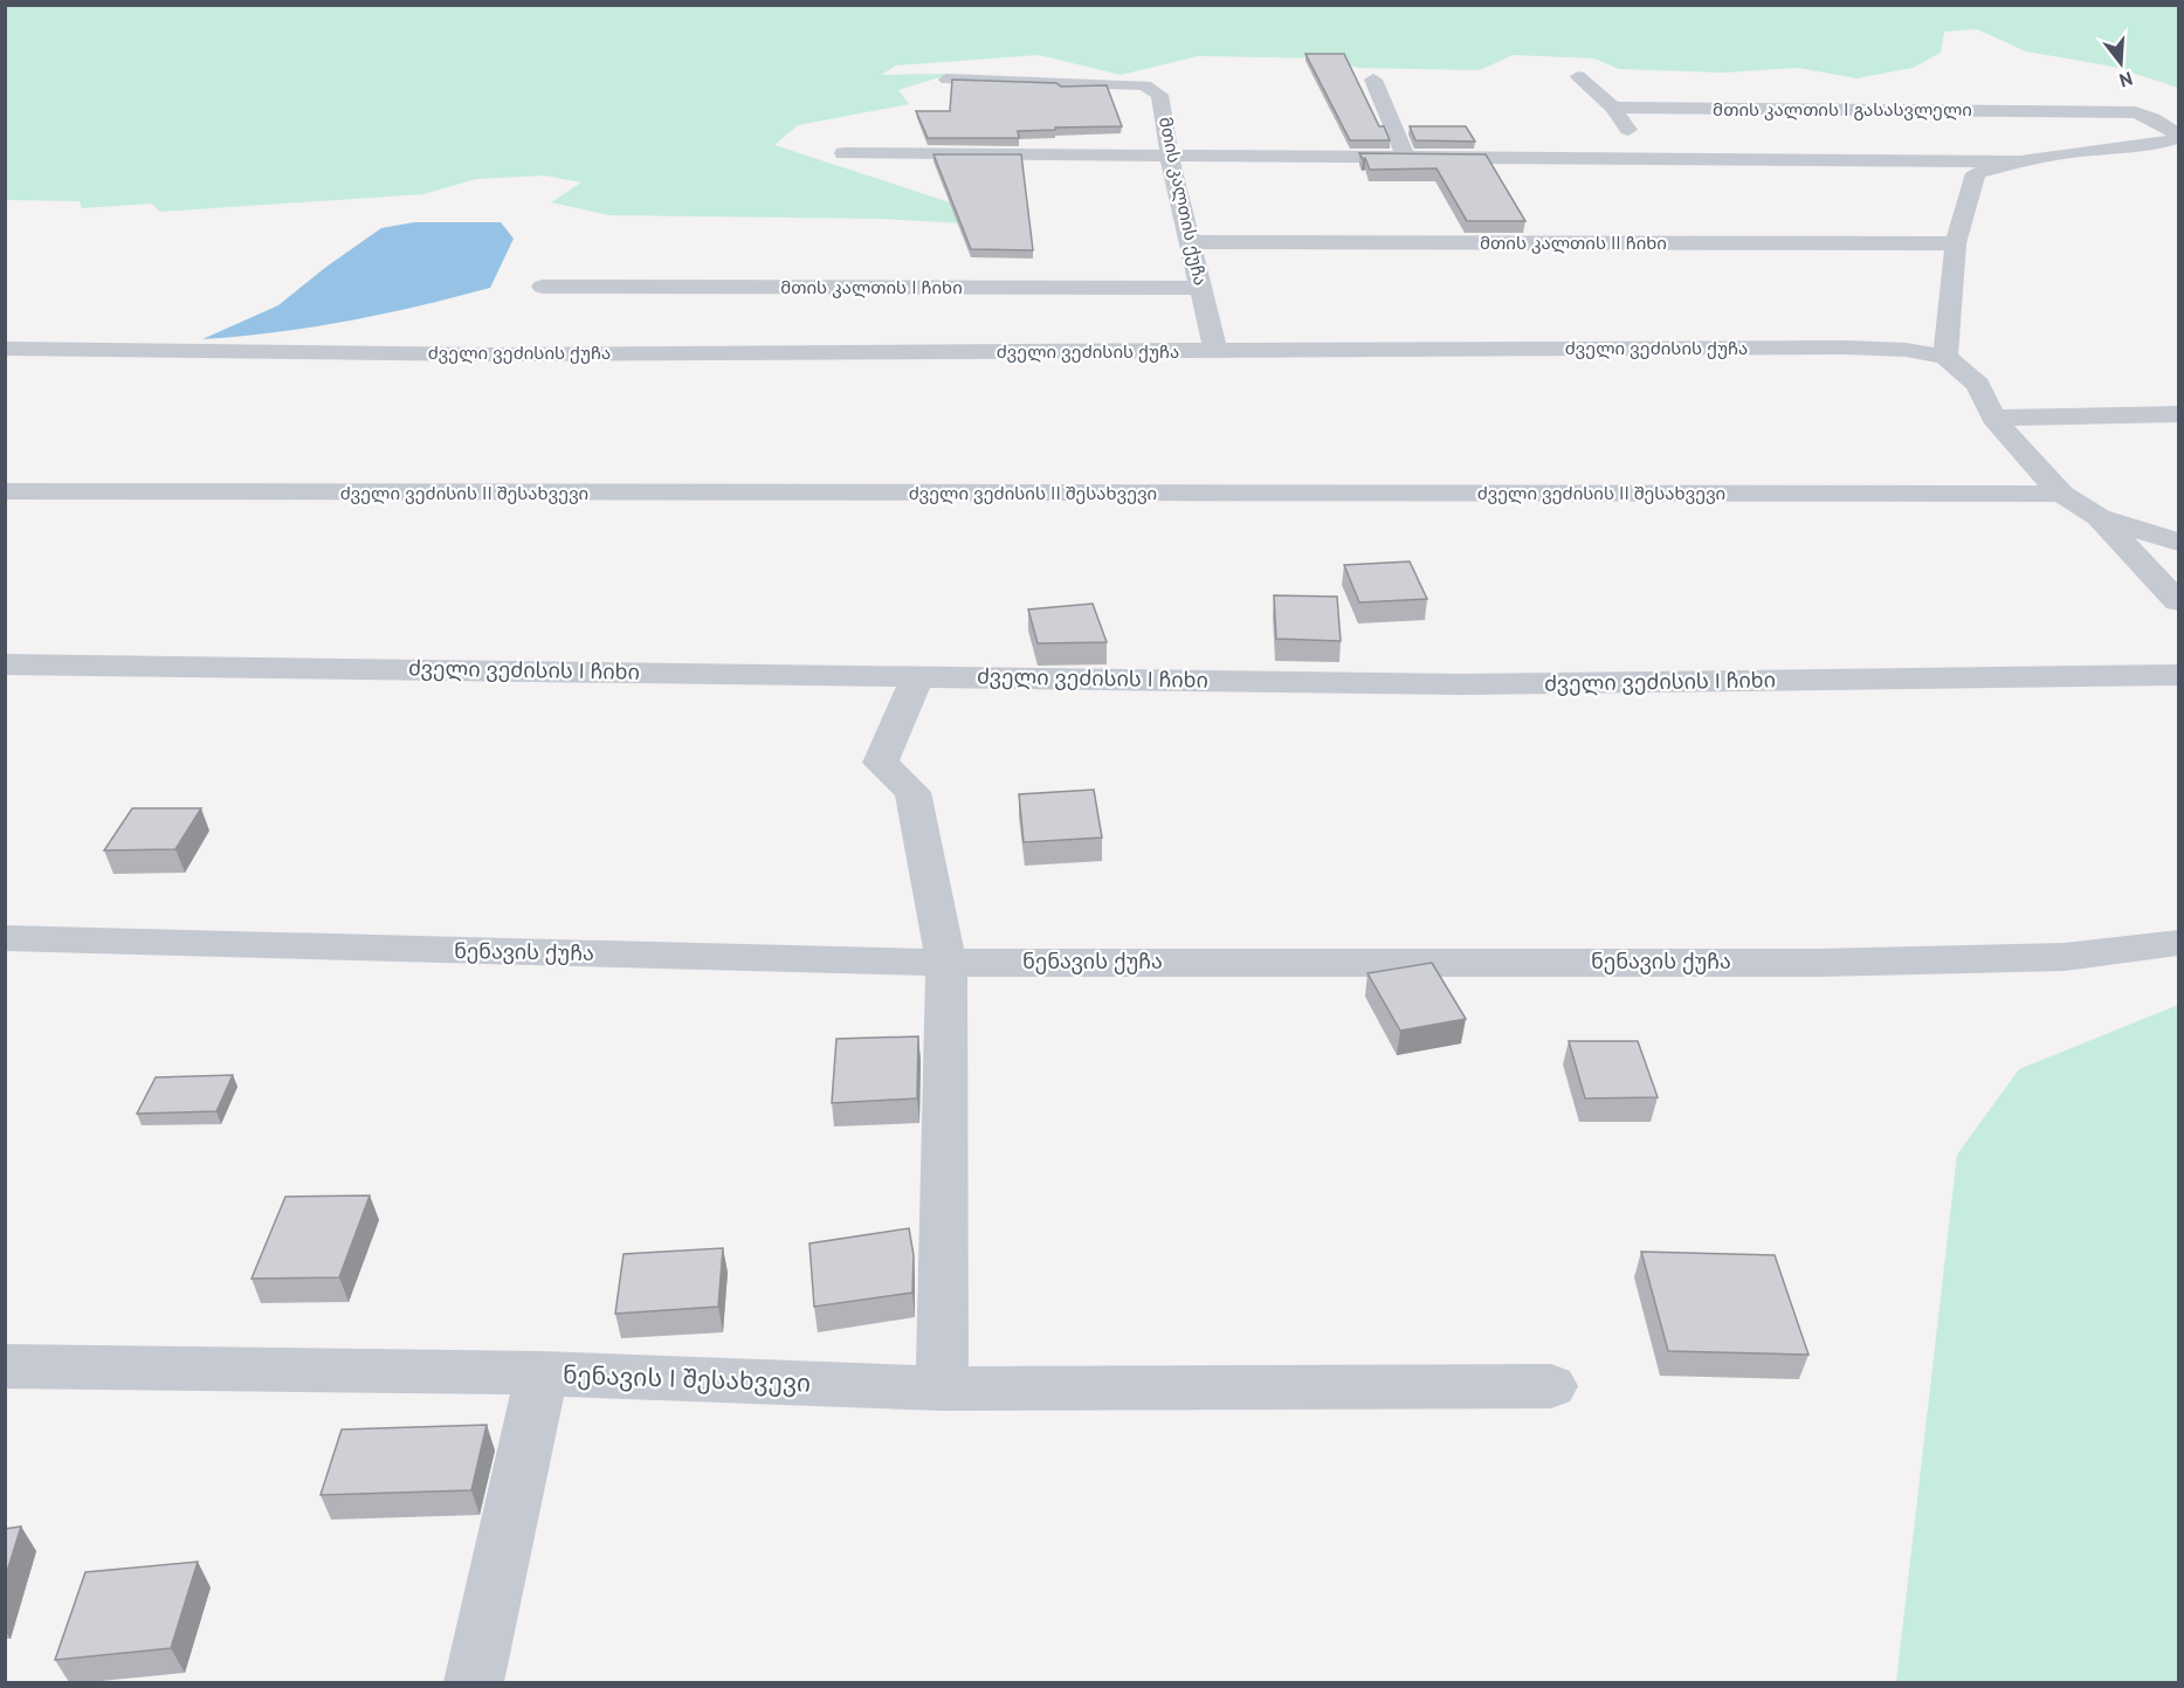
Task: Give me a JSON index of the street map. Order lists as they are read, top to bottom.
{
  "streets": {
    "street": [
      "მთის კალთის I გასასვლელი",
      "მთის კალთის ქუჩა",
      "მთის კალთის II ჩიხი",
      "მთის კალთის I ჩიხი",
      "ძველი ვეძისის ქუჩა",
      "ძველი ვეძისის II შესახვევი",
      "ძველი ვეძისის I ჩიხი",
      "ნენავის ქუჩა",
      "ნენავის I შესახვევი"
    ]
  },
  "crossings": [
    ["მთის კალთის ქუჩა", "მთის კალთის II ჩიხი"],
    ["მთის კალთის ქუჩა", "მთის კალთის I ჩიხი"],
    ["მთის კალთის ქუჩა", "ძველი ვეძისის ქუჩა"],
    ["ძველი ვეძისის ქუჩა", "ძველი ვეძისის II შესახვევი"]
  ],
  "north": "bottom"
}
